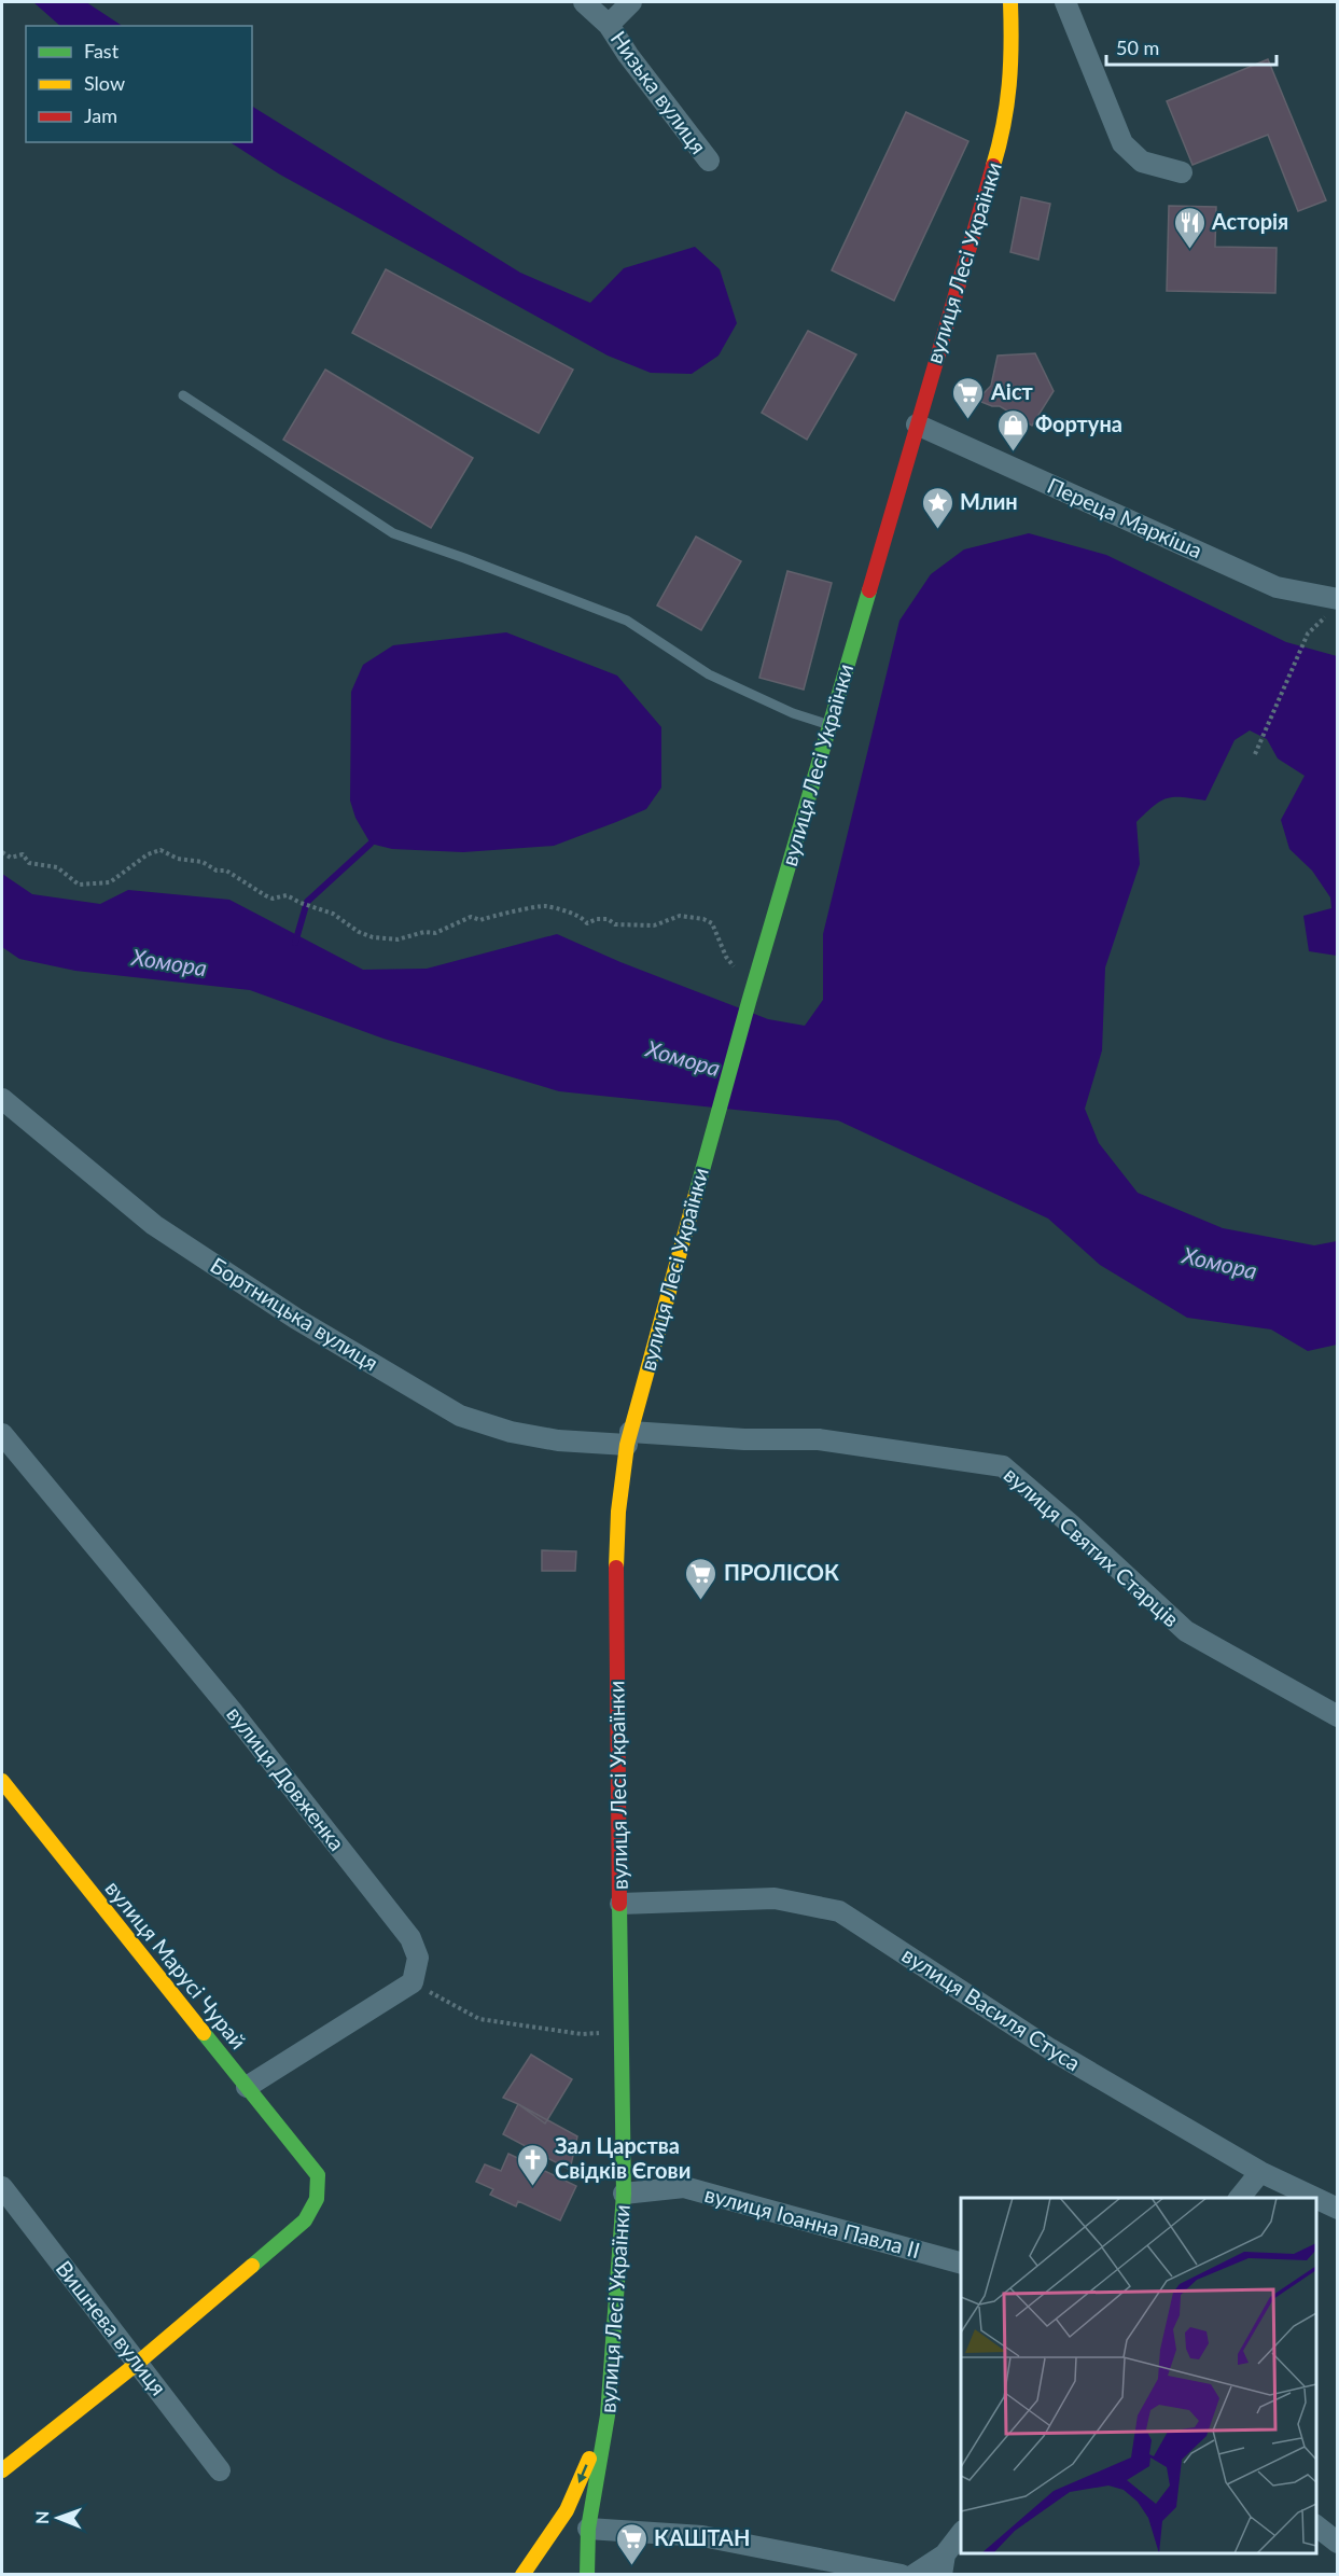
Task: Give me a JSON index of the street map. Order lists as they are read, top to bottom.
{
  "streets": {
    "main road": ["вулиця Лесі Українки", "вулиця Марусі Чурай"],
    "street": [
      "Низька вулиця",
      "Переца Маркіша",
      "Бортницька вулиця",
      "вулиця Святих Старців",
      "вулиця Довженка",
      "вулиця Василя Стуса",
      "вулиця Іоанна Павла II",
      "Вишнева вулиця"
    ]
  },
  "crossings": [
    ["вулиця Лесі Українки", "Переца Маркіша"],
    ["вулиця Лесі Українки", "Бортницька вулиця"],
    ["вулиця Лесі Українки", "вулиця Святих Старців"],
    ["вулиця Лесі Українки", "вулиця Василя Стуса"],
    ["вулиця Лесі Українки", "вулиця Іоанна Павла II"],
    ["Бортницька вулиця", "вулиця Святих Старців"],
    ["вулиця Марусі Чурай", "Вишнева вулиця"]
  ],
  "water": ["Хомора"],
  "places": {
    "restaurant": ["Асторія"],
    "supermarket": ["Аіст", "ПРОЛІСОК", "КАШТАН"],
    "shop": ["Фортуна"],
    "place": ["Млин"],
    "church": ["Зал Царства Свідків Єгови"]
  },
  "legend": ["Fast", "Slow", "Jam"],
  "scale_bar": "50 m",
  "north": "left"
}
